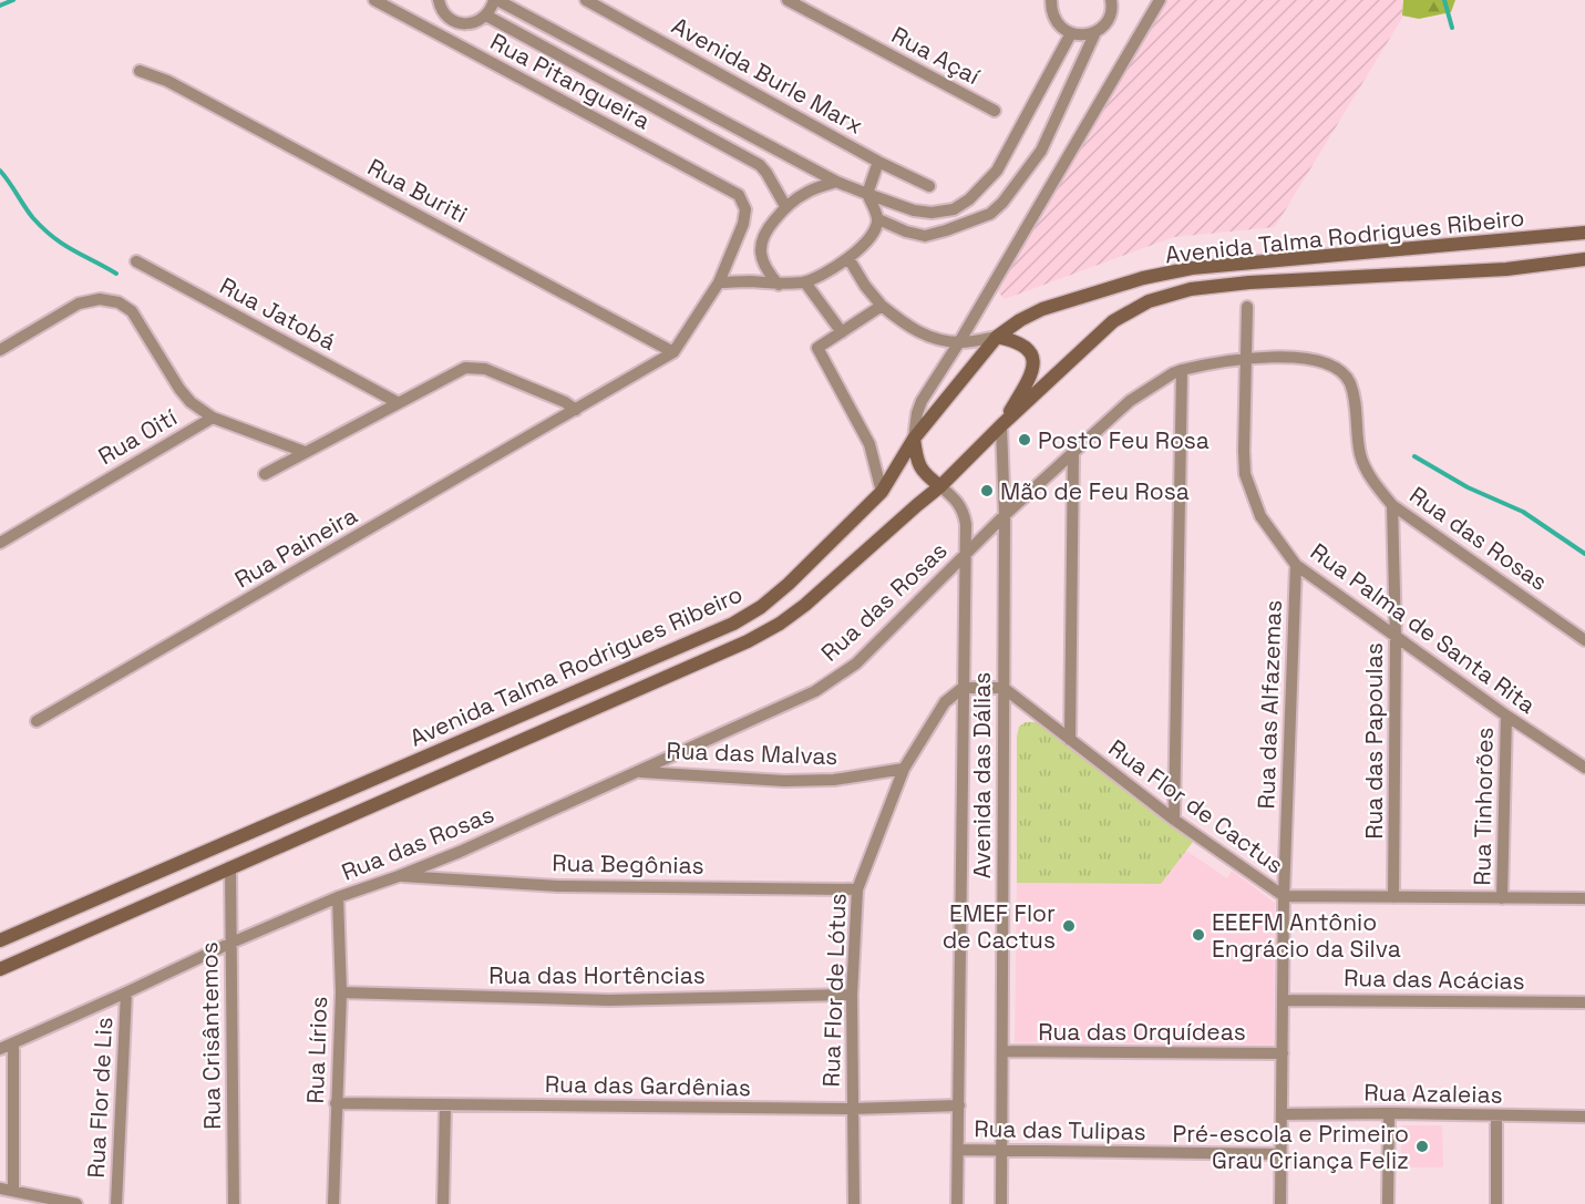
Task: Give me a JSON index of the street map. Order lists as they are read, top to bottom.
{
  "streets": {
    "main road": ["Avenida Talma Rodrigues Ribeiro"],
    "street": [
      "Rua Açaí",
      "Avenida Burle Marx",
      "Rua Pitangueira",
      "Rua Buriti",
      "Rua Jatobá",
      "Rua Oití",
      "Rua das Rosas",
      "Rua Paineira",
      "Rua Palma de Santa Rita",
      "Rua das Alfazemas",
      "Rua das Papoulas",
      "Rua das Malvas",
      "Avenida das Dálias",
      "Rua Flor de Cactus",
      "Rua Tinhorões",
      "Rua Begônias",
      "Rua das Hortências",
      "Rua das Acácias",
      "Rua Flor de Lótus",
      "Rua das Orquídeas",
      "Rua Crisântemos",
      "Rua Lírios",
      "Rua das Gardênias",
      "Rua Azaleias",
      "Rua Flor de Lis",
      "Rua das Tulipas"
    ]
  },
  "crossings": [
    ["Rua Buriti", "Rua Paineira"],
    ["Avenida Talma Rodrigues Ribeiro", "Avenida das Dálias"],
    ["Avenida Talma Rodrigues Ribeiro", "Rua Crisântemos"],
    ["Rua das Rosas", "Rua Palma de Santa Rita"],
    ["Rua das Rosas", "Rua das Papoulas"],
    ["Rua das Rosas", "Rua das Malvas"],
    ["Rua das Rosas", "Avenida das Dálias"],
    ["Rua das Rosas", "Rua Begônias"],
    ["Rua das Rosas", "Rua Crisântemos"],
    ["Rua das Rosas", "Rua Lírios"],
    ["Rua das Rosas", "Rua Flor de Lis"],
    ["Rua Palma de Santa Rita", "Rua das Alfazemas"],
    ["Rua Palma de Santa Rita", "Rua das Papoulas"],
    ["Rua Palma de Santa Rita", "Rua Tinhorões"],
    ["Rua das Alfazemas", "Rua Flor de Cactus"],
    ["Rua das Alfazemas", "Rua das Acácias"],
    ["Rua das Alfazemas", "Rua das Orquídeas"],
    ["Rua das Alfazemas", "Rua Azaleias"],
    ["Rua das Alfazemas", "Rua das Tulipas"],
    ["Rua das Papoulas", "Rua Flor de Cactus"],
    ["Rua das Malvas", "Rua Flor de Lótus"],
    ["Avenida das Dálias", "Rua Flor de Cactus"],
    ["Avenida das Dálias", "Rua Flor de Lótus"],
    ["Avenida das Dálias", "Rua das Orquídeas"],
    ["Avenida das Dálias", "Rua das Gardênias"],
    ["Avenida das Dálias", "Rua das Tulipas"],
    ["Rua Flor de Cactus", "Rua Tinhorões"],
    ["Rua Begônias", "Rua Flor de Lótus"],
    ["Rua das Hortências", "Rua Flor de Lótus"],
    ["Rua das Hortências", "Rua Lírios"],
    ["Rua Flor de Lótus", "Rua das Gardênias"],
    ["Rua Lírios", "Rua das Gardênias"]
  ],
  "places": [
    "Posto Feu Rosa",
    "Mão de Feu Rosa",
    "EMEF Flor de Cactus",
    "EEEFM Antônio Engrácio da Silva",
    "Pré-escola e Primeiro Grau Criança Feliz"
  ]
}
